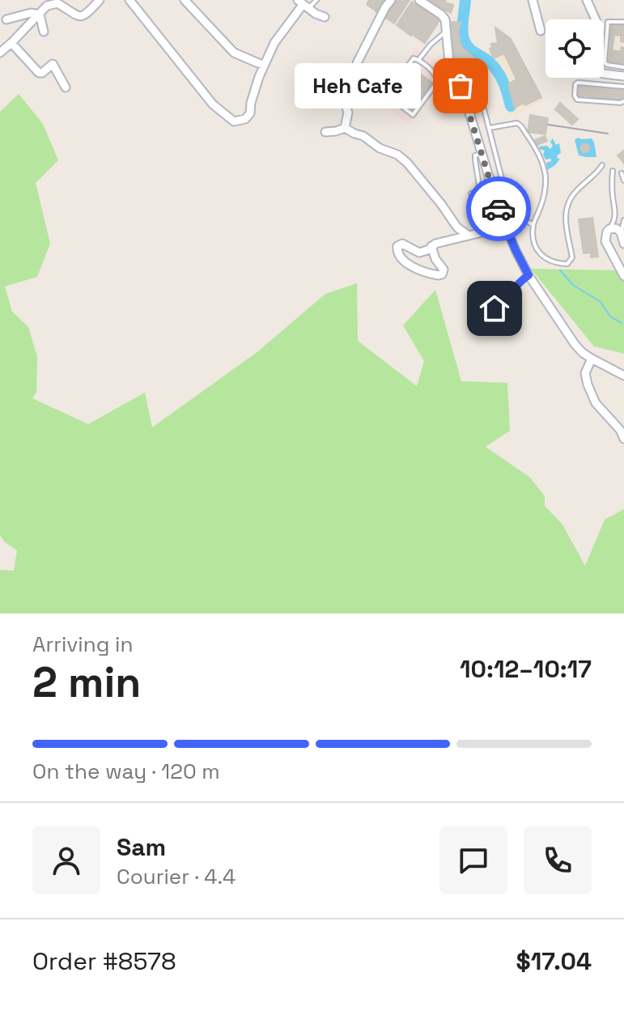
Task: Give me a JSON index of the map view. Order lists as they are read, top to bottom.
{
  "places": ["Heh Cafe"],
  "page": {
    "bubble": "Heh Cafe",
    "heading": ["2 min", "Arriving in", "10:12–10:17"],
    "panel": [
      "Sam",
      "Courier · 4.4",
      "Order #8578",
      "$17.04"
    ],
    "bar": "On the way · 120 m"
  }
}
